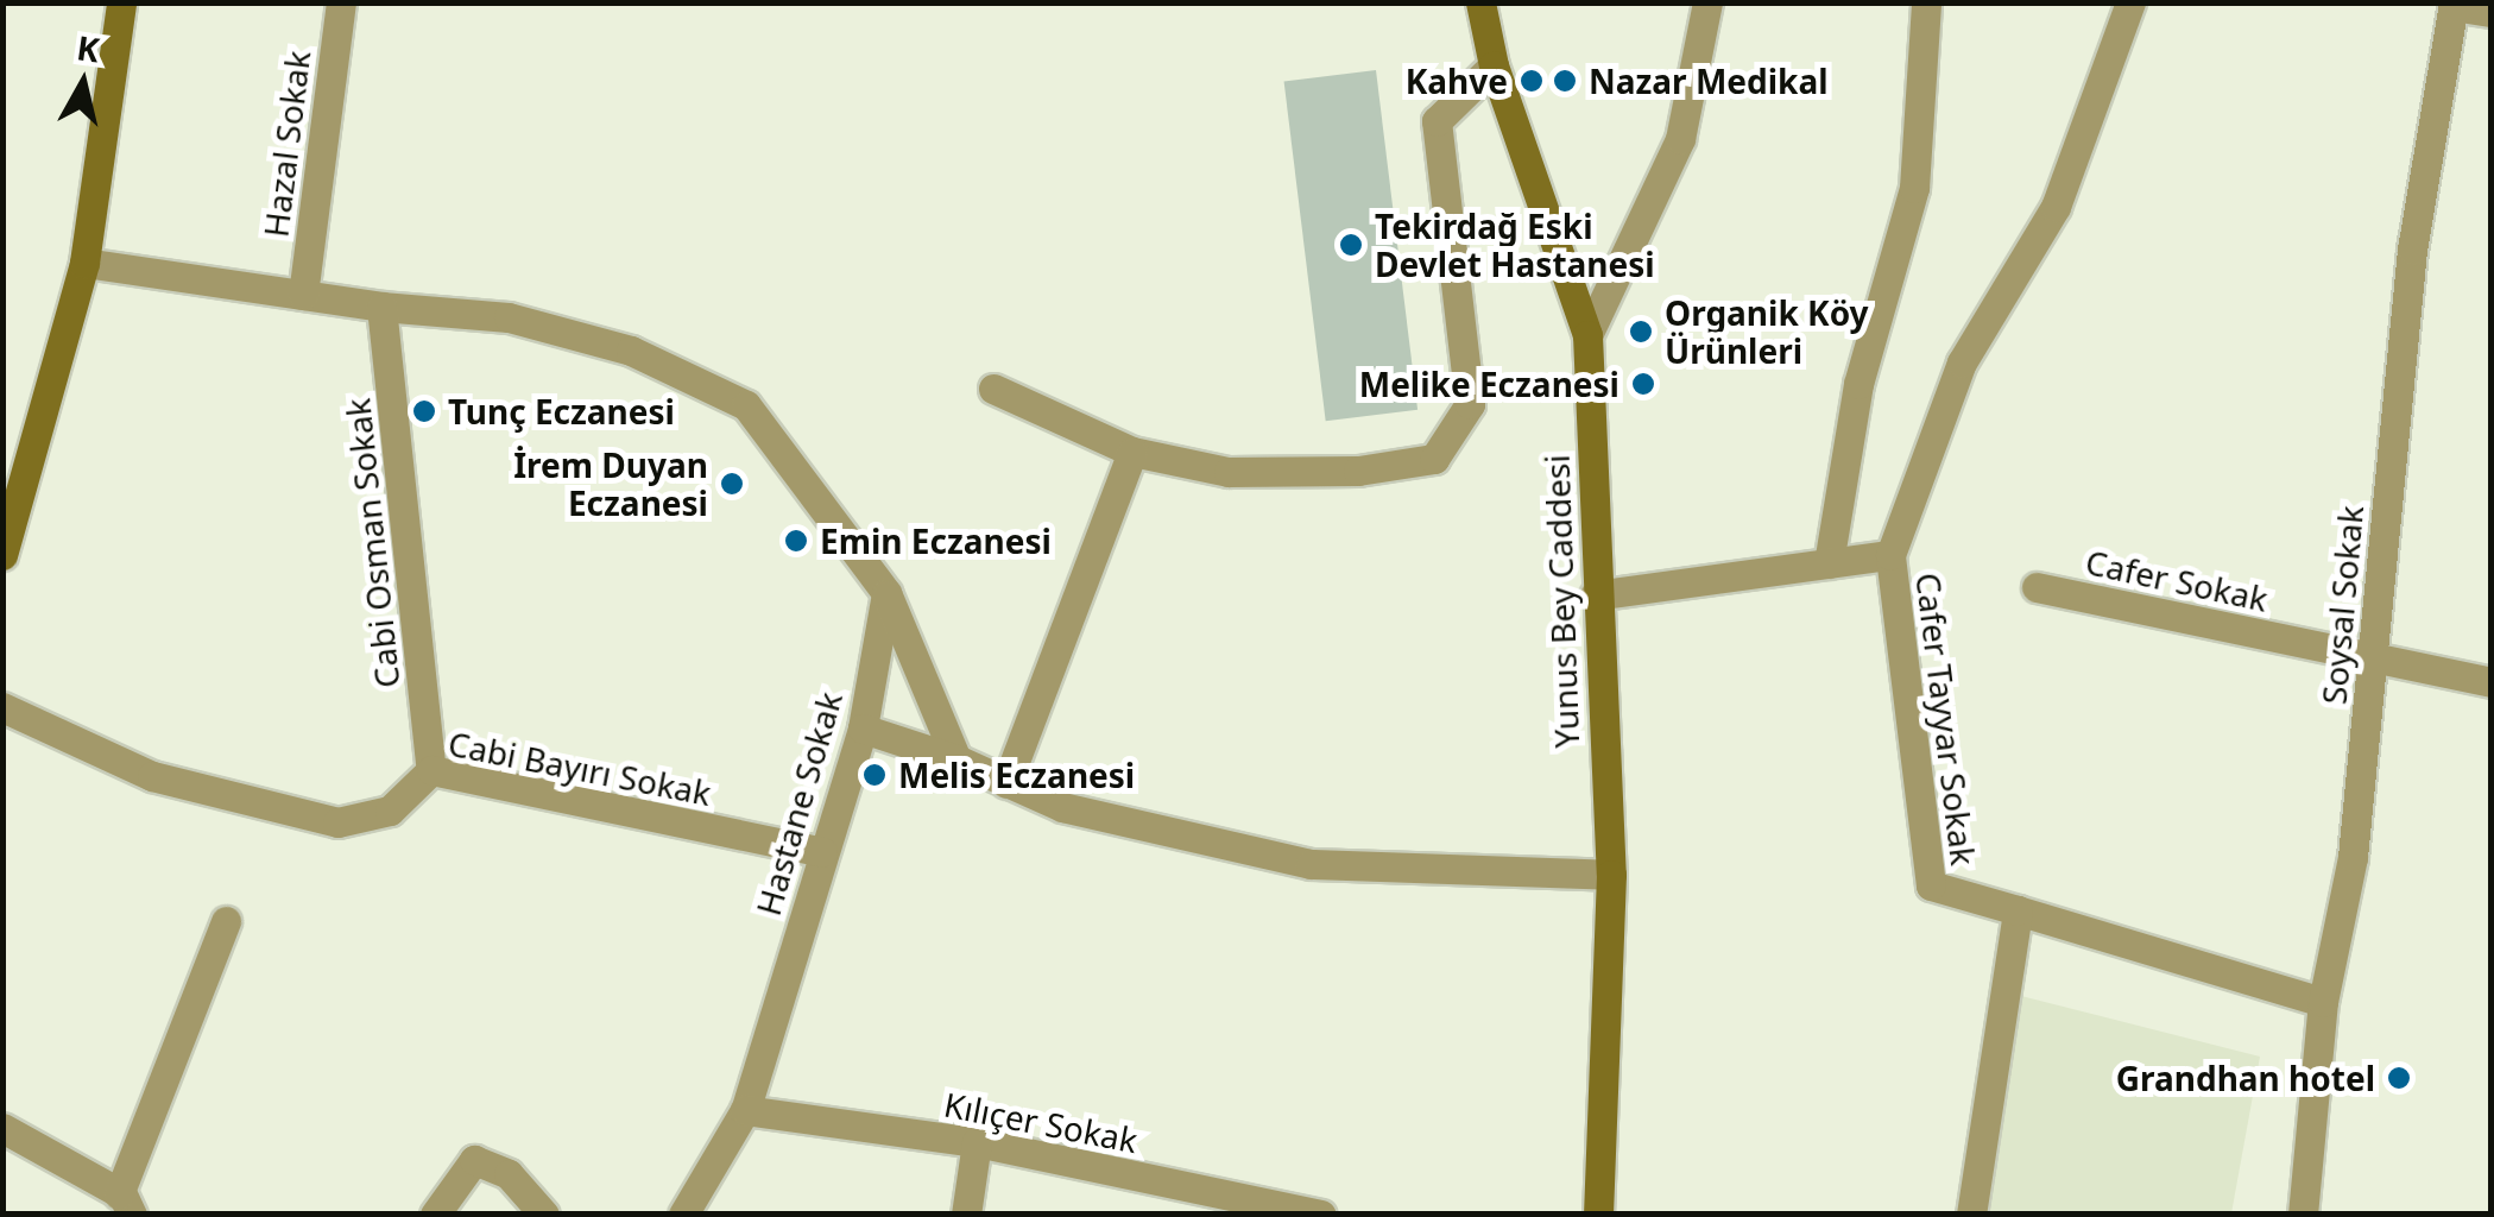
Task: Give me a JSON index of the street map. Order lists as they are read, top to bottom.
{
  "streets": {
    "street": [
      "Hazal Sokak",
      "Cabi Osman Sokak",
      "Cafer Sokak",
      "Yunus Bey Caddesi",
      "Soysal Sokak",
      "Cafer Tayyar Sokak",
      "Cabi Bayırı Sokak",
      "Hastane Sokak",
      "Kılıçer Sokak"
    ]
  },
  "crossings": [
    ["Cabi Osman Sokak", "Cabi Bayırı Sokak"],
    ["Cafer Sokak", "Soysal Sokak"],
    ["Cabi Bayırı Sokak", "Hastane Sokak"],
    ["Hastane Sokak", "Kılıçer Sokak"]
  ],
  "places": [
    "Kahve",
    "Nazar Medikal",
    "Tekirdağ Eski Devlet Hastanesi",
    "Organik Köy Ürünleri",
    "Melike Eczanesi",
    "Tunç Eczanesi",
    "İrem Duyan Eczanesi",
    "Emin Eczanesi",
    "Melis Eczanesi",
    "Grandhan hotel"
  ],
  "north": "top"
}
